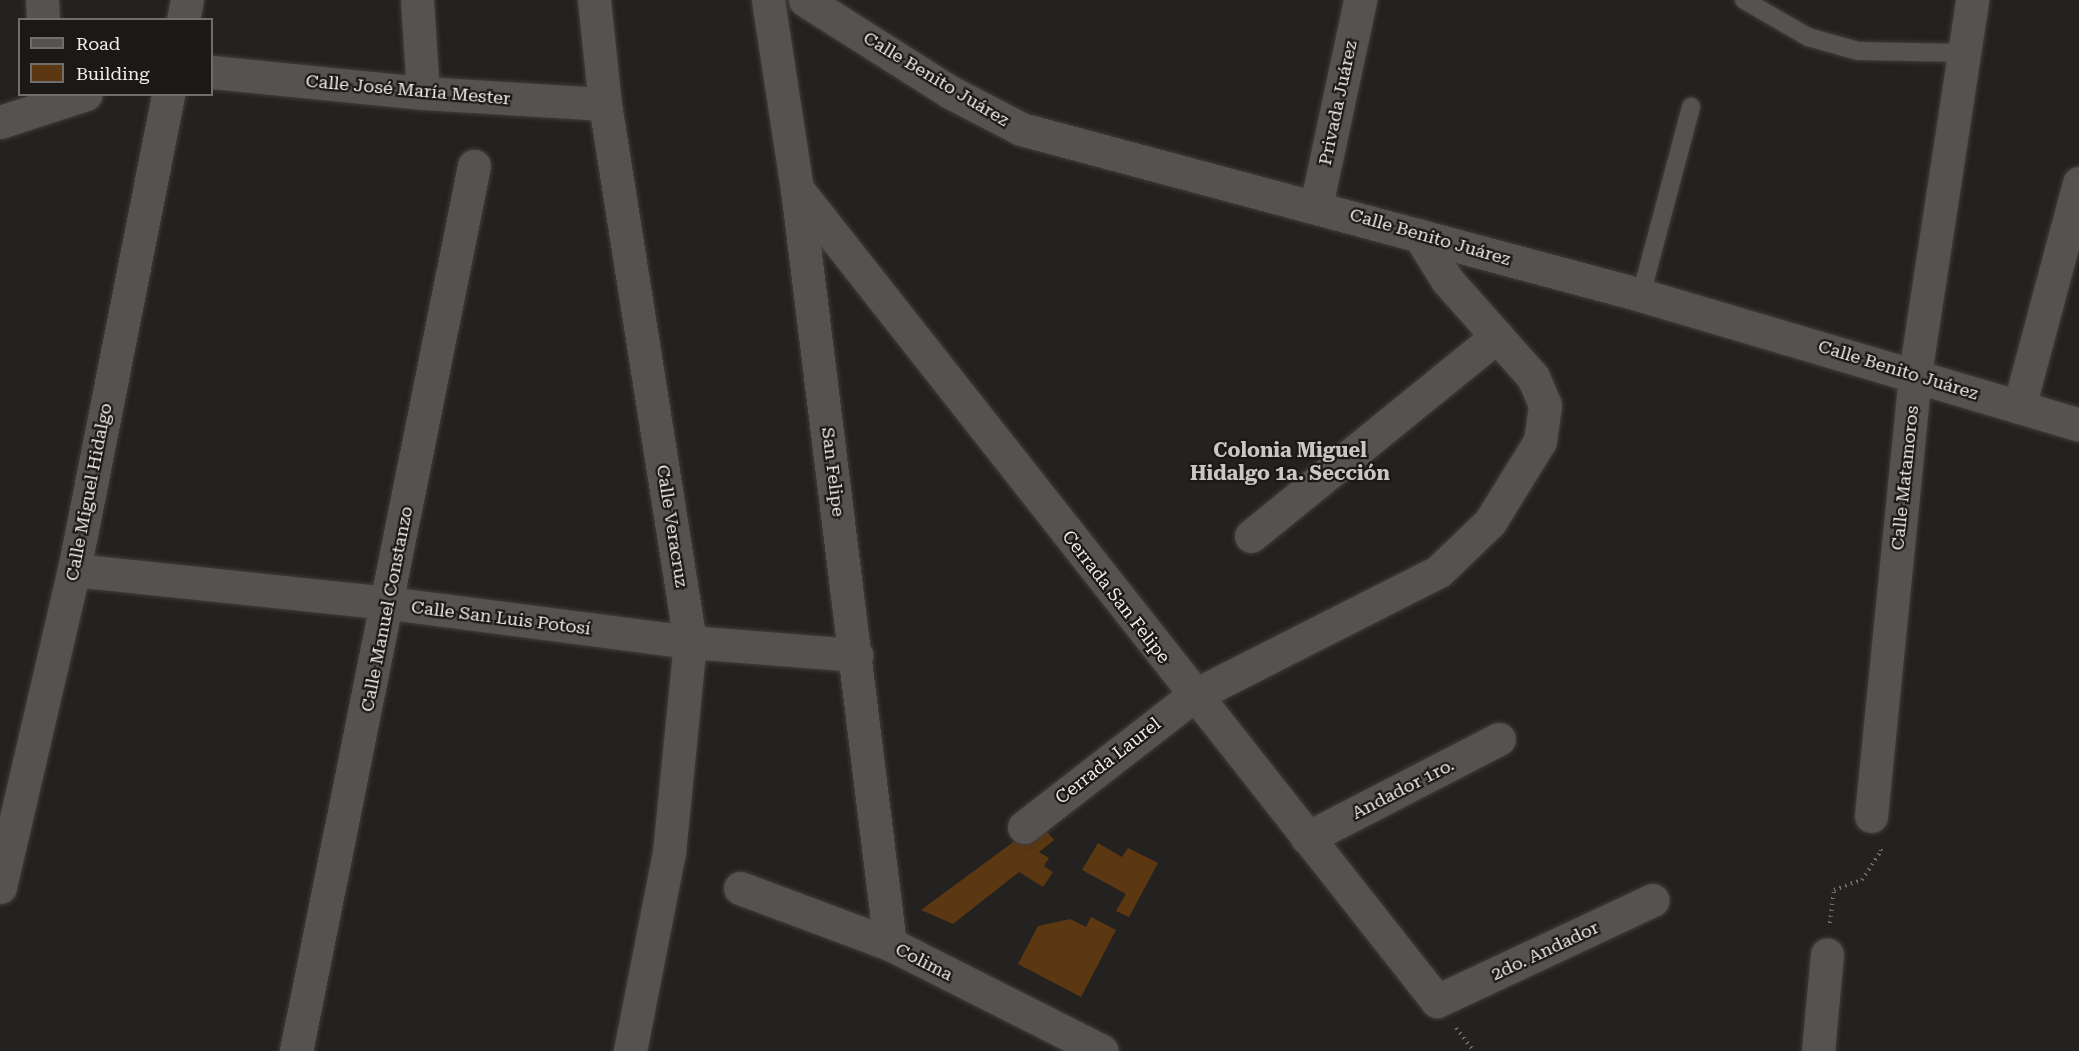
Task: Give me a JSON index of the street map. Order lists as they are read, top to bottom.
{
  "streets": {
    "street": [
      "Calle Benito Juárez",
      "Calle José María Mester",
      "Privada Juárez",
      "San Felipe",
      "Calle Matamoros",
      "Calle Miguel Hidalgo",
      "Calle Veracruz",
      "Cerrada San Felipe",
      "Calle Manuel Constanzo",
      "Calle San Luis Potosí",
      "Cerrada Laurel",
      "Andador 1ro.",
      "2do. Andador",
      "Colima"
    ]
  },
  "crossings": [
    ["Calle Benito Juárez", "Privada Juárez"],
    ["Calle Benito Juárez", "Calle Matamoros"],
    ["Calle Benito Juárez", "Cerrada Laurel"],
    ["Calle José María Mester", "Calle Veracruz"],
    ["San Felipe", "Cerrada San Felipe"],
    ["San Felipe", "Calle San Luis Potosí"],
    ["San Felipe", "Colima"],
    ["Calle Miguel Hidalgo", "Calle San Luis Potosí"],
    ["Calle Veracruz", "Calle San Luis Potosí"],
    ["Cerrada San Felipe", "Cerrada Laurel"],
    ["Cerrada San Felipe", "Andador 1ro."],
    ["Cerrada San Felipe", "2do. Andador"],
    ["Calle Manuel Constanzo", "Calle San Luis Potosí"]
  ],
  "districts": ["Colonia Miguel Hidalgo 1a. Sección"],
  "legend": ["Road", "Building"]
}
